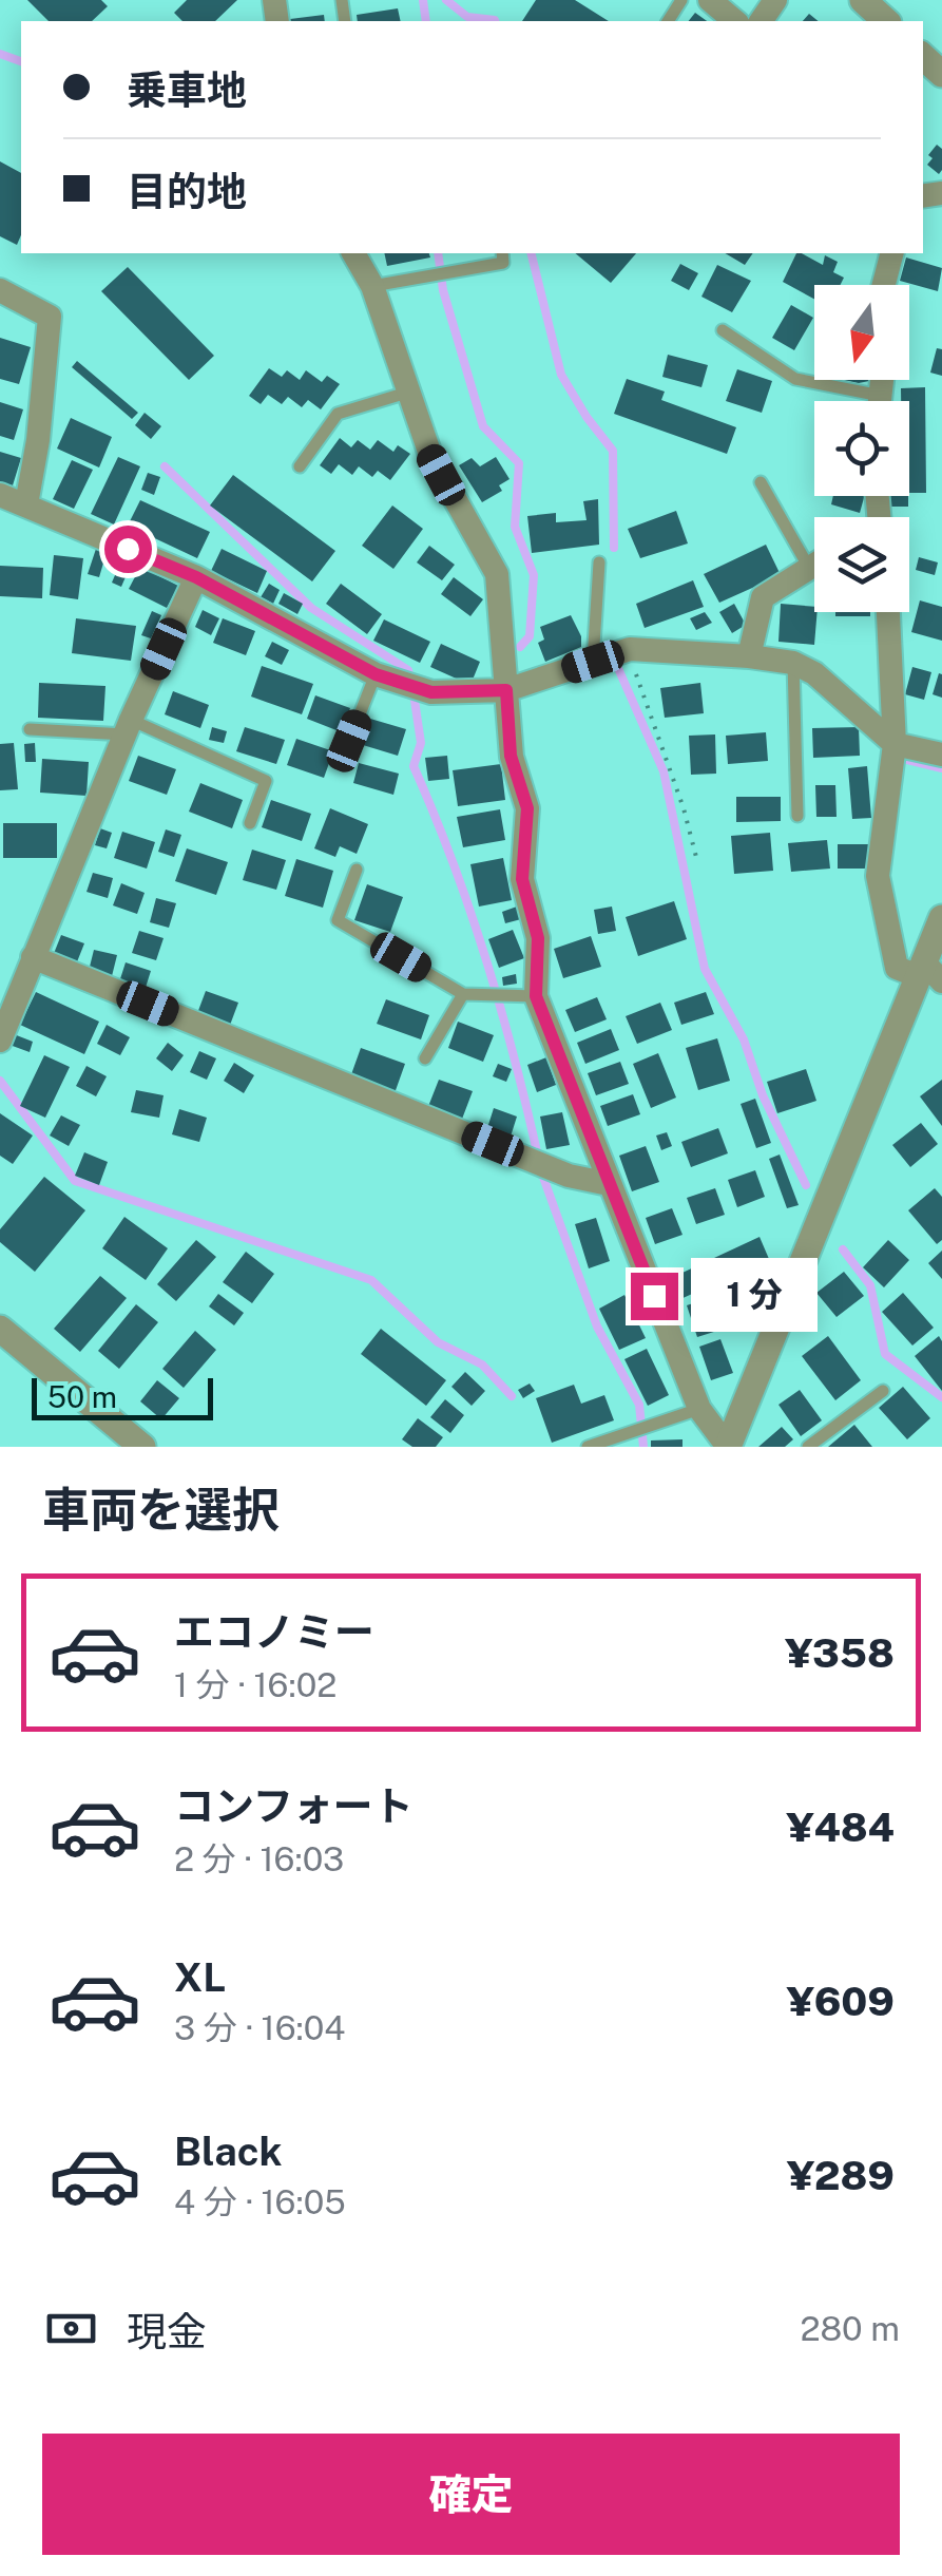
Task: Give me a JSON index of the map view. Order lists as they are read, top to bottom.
{
  "scale_bar": "50 m",
  "north": "bottom",
  "page": {
    "banner": ["乗車地", "目的地"],
    "bubble": "1 分",
    "scale": "50 m",
    "heading": "車両を選択",
    "list": [
      {
        "name": "エコノミー",
        "note": "1 分 · 16:02",
        "value": "¥358"
      },
      {
        "name": "コンフォート",
        "note": "2 分 · 16:03",
        "value": "¥484"
      },
      {
        "name": "XL",
        "note": "3 分 · 16:04",
        "value": "¥609"
      },
      {
        "name": "Black",
        "note": "4 分 · 16:05",
        "value": "¥289"
      }
    ],
    "pay": ["現金", "280 m"],
    "buttons": "確定"
  }
}
